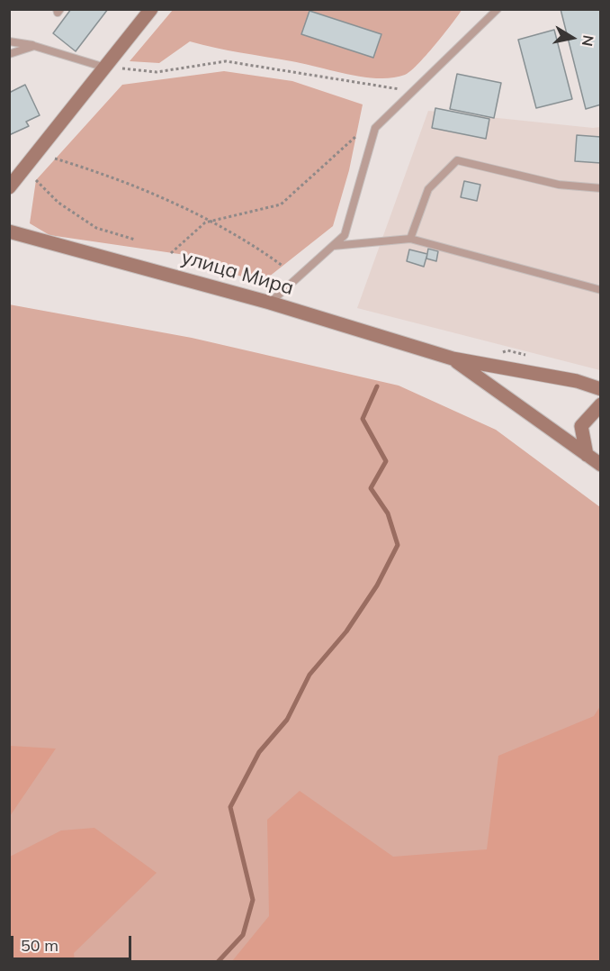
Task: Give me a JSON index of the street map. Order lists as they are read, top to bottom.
{
  "streets": {
    "main road": ["улица Мира"]
  },
  "scale_bar": "50 m",
  "north": "right"
}
